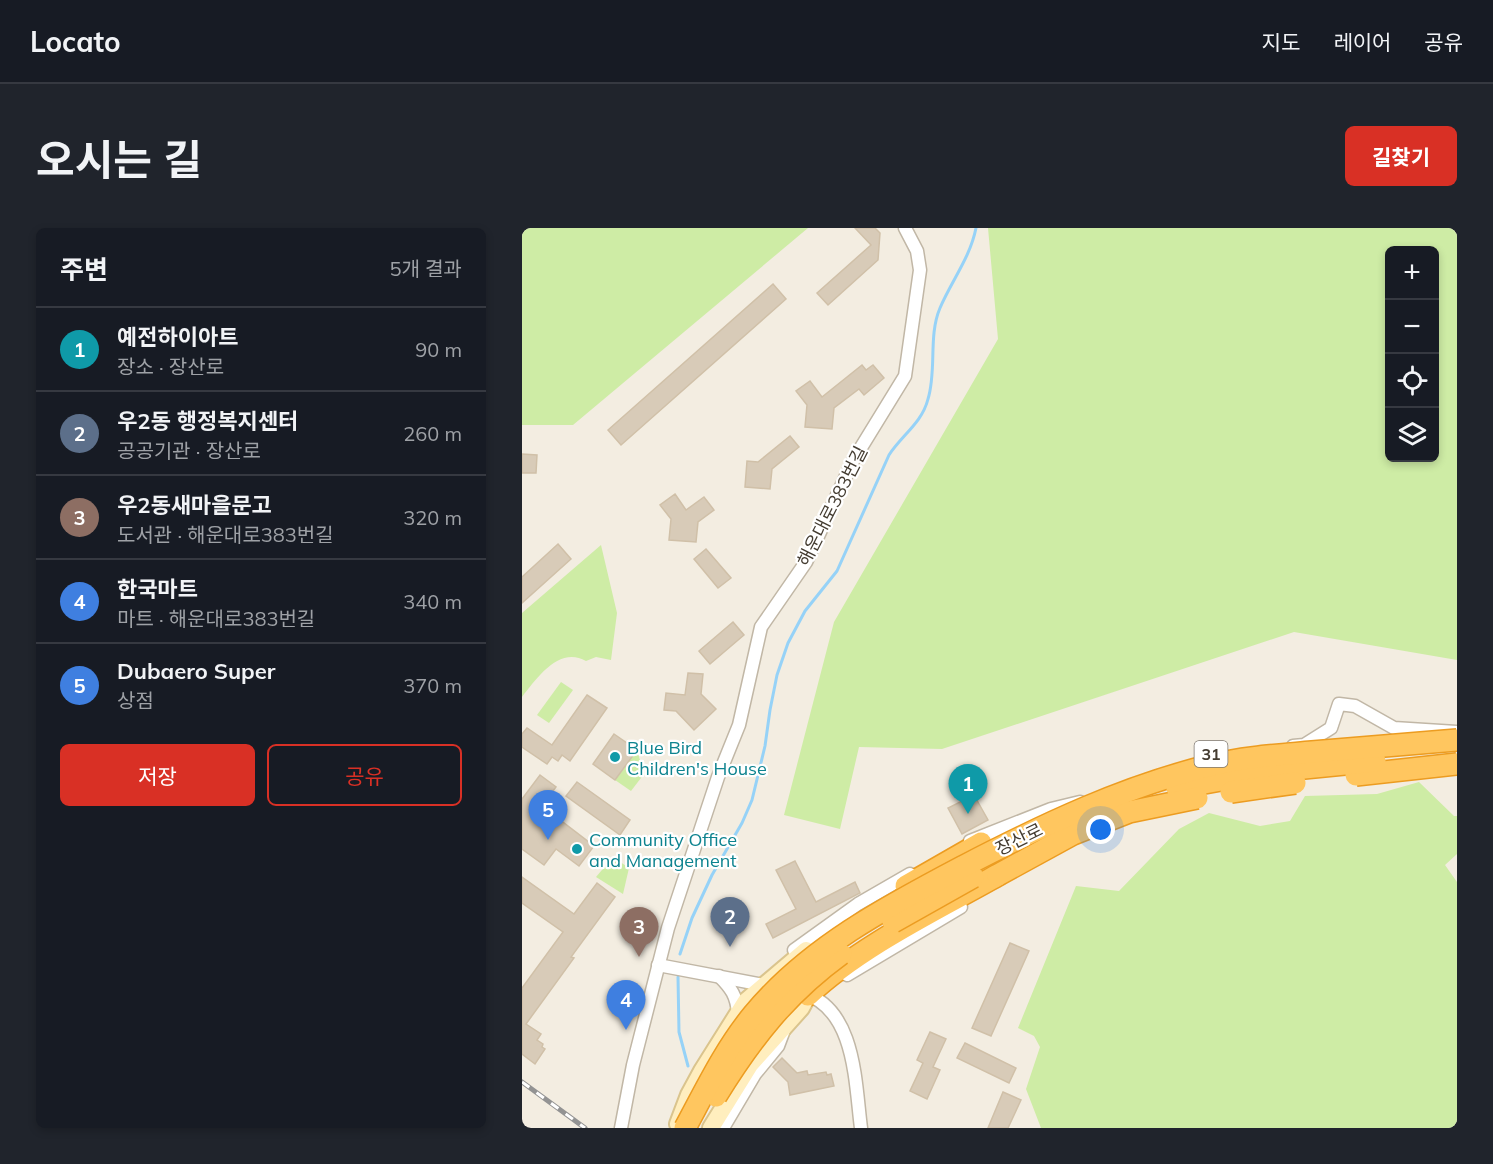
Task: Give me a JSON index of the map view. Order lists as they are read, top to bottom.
{
  "streets": {
    "highway": ["31", "장산로"],
    "street": ["해운대로383번길"]
  },
  "places": ["Blue Bird Children's House", "Community Office and Management"],
  "page": {
    "header": "Locato",
    "nav": ["지도", "레이어", "공유"],
    "title": "오시는 길",
    "buttons": [
      "길찾기",
      ["저장", "공유"]
    ],
    "heading": ["주변", "5개 결과"],
    "map_buttons": ["+", "−"],
    "list": [
      {
        "mark": "1",
        "name": "예전하이아트",
        "note": "장소 · 장산로",
        "value": "90 m"
      },
      {
        "mark": "2",
        "name": "우2동 행정복지센터",
        "note": "공공기관 · 장산로",
        "value": "260 m"
      },
      {
        "mark": "3",
        "name": "우2동새마을문고",
        "note": "도서관 · 해운대로383번길",
        "value": "320 m"
      },
      {
        "mark": "4",
        "name": "한국마트",
        "note": "마트 · 해운대로383번길",
        "value": "340 m"
      },
      {
        "mark": "5",
        "name": "Dubaero Super",
        "note": "상점",
        "value": "370 m"
      }
    ],
    "pins": [
      "1",
      "5",
      "2",
      "3",
      "4"
    ]
  }
}
